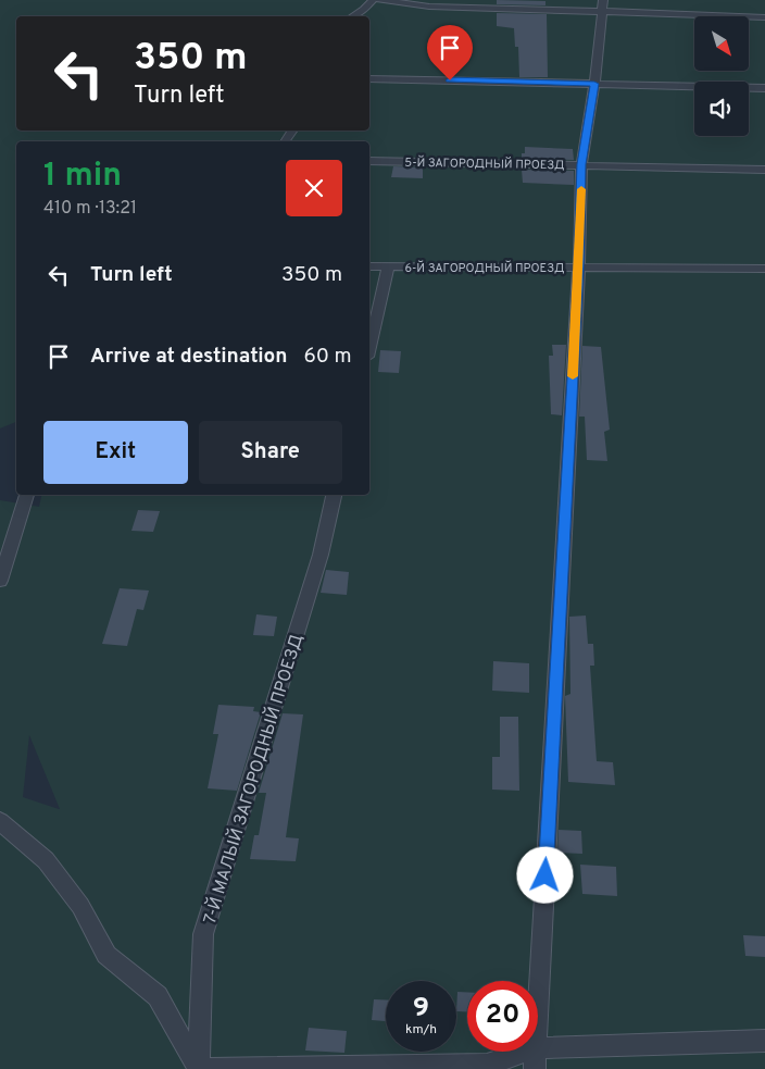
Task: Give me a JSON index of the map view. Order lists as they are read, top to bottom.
{
  "streets": {
    "lane": ["5-Й ЗАГОРОДНЫЙ ПРОЕЗД", "6-Й ЗАГОРОДНЫЙ ПРОЕЗД", "7-Й МАЛЫЙ ЗАГОРОДНЫЙ ПРОЕЗД"]
  },
  "north": "bottom right",
  "page": {
    "turn": ["350 m", "Turn left"],
    "heading": ["1 min", "410 m · 13:21"],
    "list": [
      {
        "name": "Turn left",
        "value": "350 m"
      },
      {
        "name": "Arrive at destination",
        "value": "60 m"
      }
    ],
    "buttons": ["Exit", "Share"],
    "speed": "9 km/h",
    "limit": "20"
  }
}
